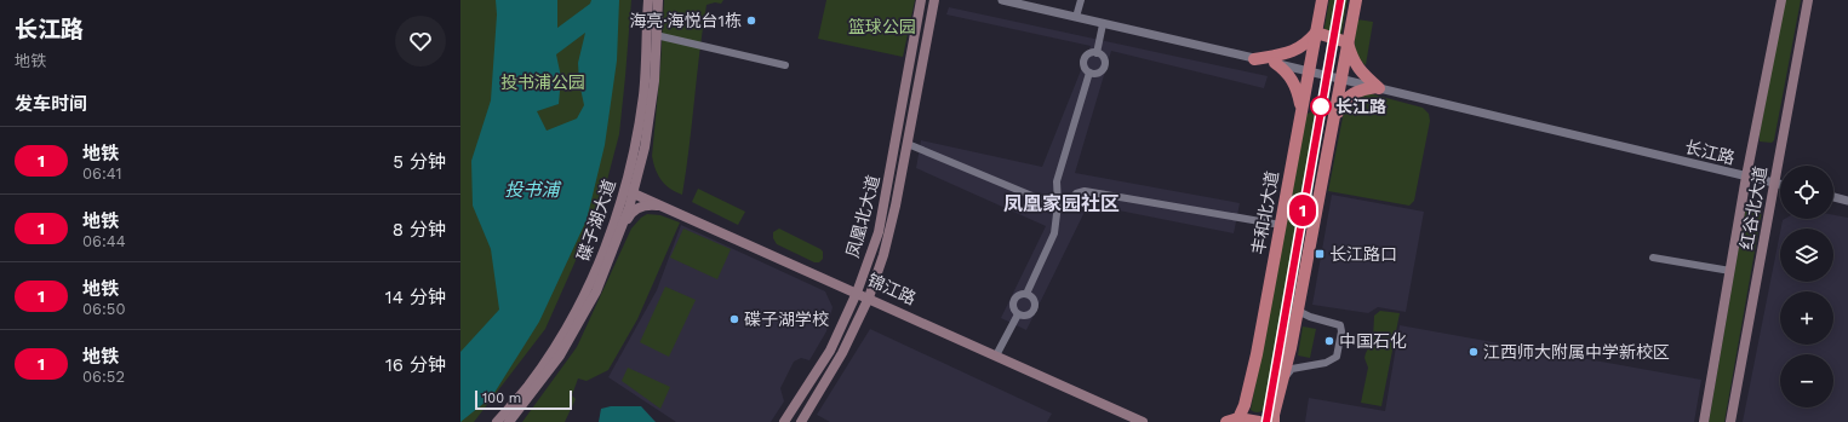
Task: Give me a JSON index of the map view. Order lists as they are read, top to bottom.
{
  "streets": {
    "highway": ["丰和北大道"],
    "main road": [
      "红谷北大道",
      "凤凰北大道",
      "碟子湖大道",
      "锦江路"
    ],
    "street": ["长江路"]
  },
  "crossings": [
    ["长江路", "红谷北大道"],
    ["长江路", "丰和北大道"],
    ["凤凰北大道", "锦江路"],
    ["碟子湖大道", "锦江路"]
  ],
  "districts": ["凤凰家园社区"],
  "water": ["投书浦"],
  "parks": ["篮球公园", "投书浦公园"],
  "places": {
    "other": [
      "海亮·海悦台1栋",
      "长江路",
      "碟子湖学校",
      "中国石化",
      "江西师大附属中学新校区"
    ],
    "transit": ["长江路口"]
  },
  "lines": ["metro line 1"],
  "scale_bar": "100 m",
  "page": {
    "heading": [
      ["长江路", "地铁"],
      "发车时间"
    ],
    "on_map": "1",
    "list": [
      {
        "mark": "1",
        "name": "地铁",
        "note": "06:41",
        "value": "5 分钟"
      },
      {
        "mark": "1",
        "name": "地铁",
        "note": "06:44",
        "value": "8 分钟"
      },
      {
        "mark": "1",
        "name": "地铁",
        "note": "06:50",
        "value": "14 分钟"
      },
      {
        "mark": "1",
        "name": "地铁",
        "note": "06:52",
        "value": "16 分钟"
      }
    ],
    "map_buttons": ["+", "−"],
    "scale": "100 m"
  }
}
